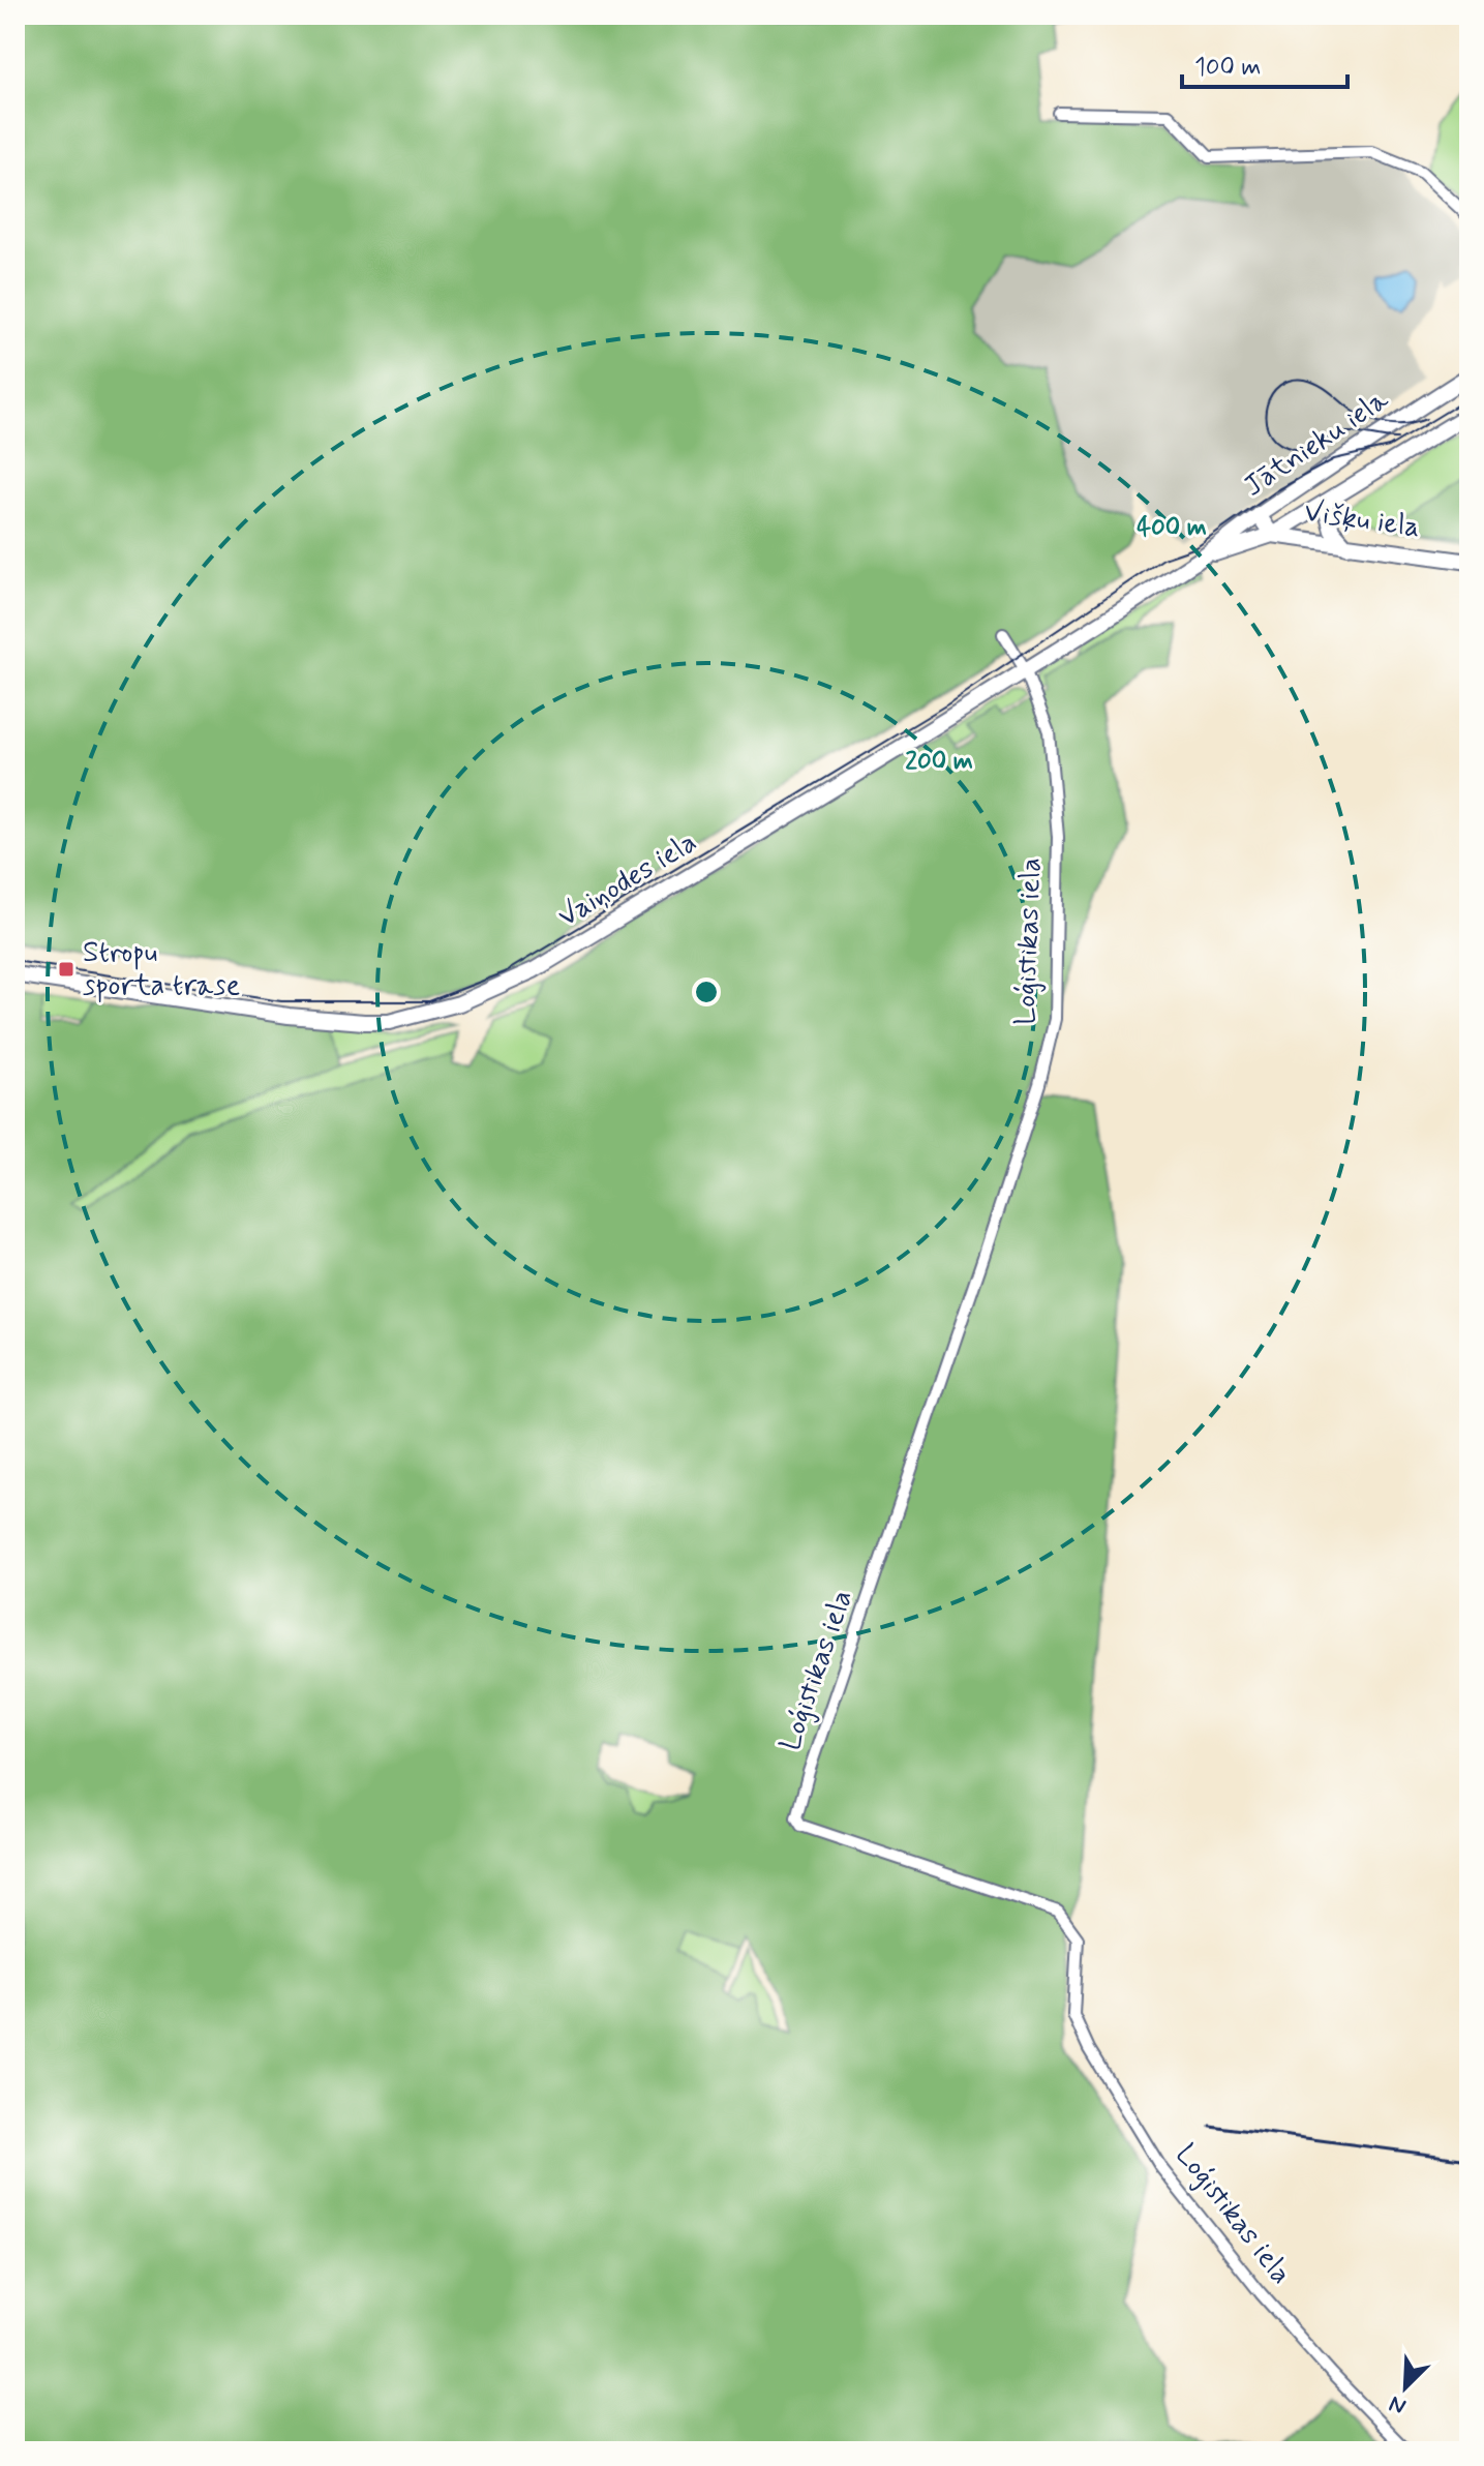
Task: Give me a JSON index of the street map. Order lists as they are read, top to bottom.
{
  "streets": {
    "street": [
      "Jātnieku iela",
      "Višķu iela",
      "Vaiņodes iela",
      "Loģistikas iela"
    ]
  },
  "crossings": [
    ["Jātnieku iela", "Višķu iela"],
    ["Jātnieku iela", "Vaiņodes iela"],
    ["Vaiņodes iela", "Loģistikas iela"]
  ],
  "places": {
    "transit": ["Stropu sporta trase"]
  },
  "scale_bar": "100 m",
  "north": "bottom left",
  "rings": ["400 m", "200 m"]
}
